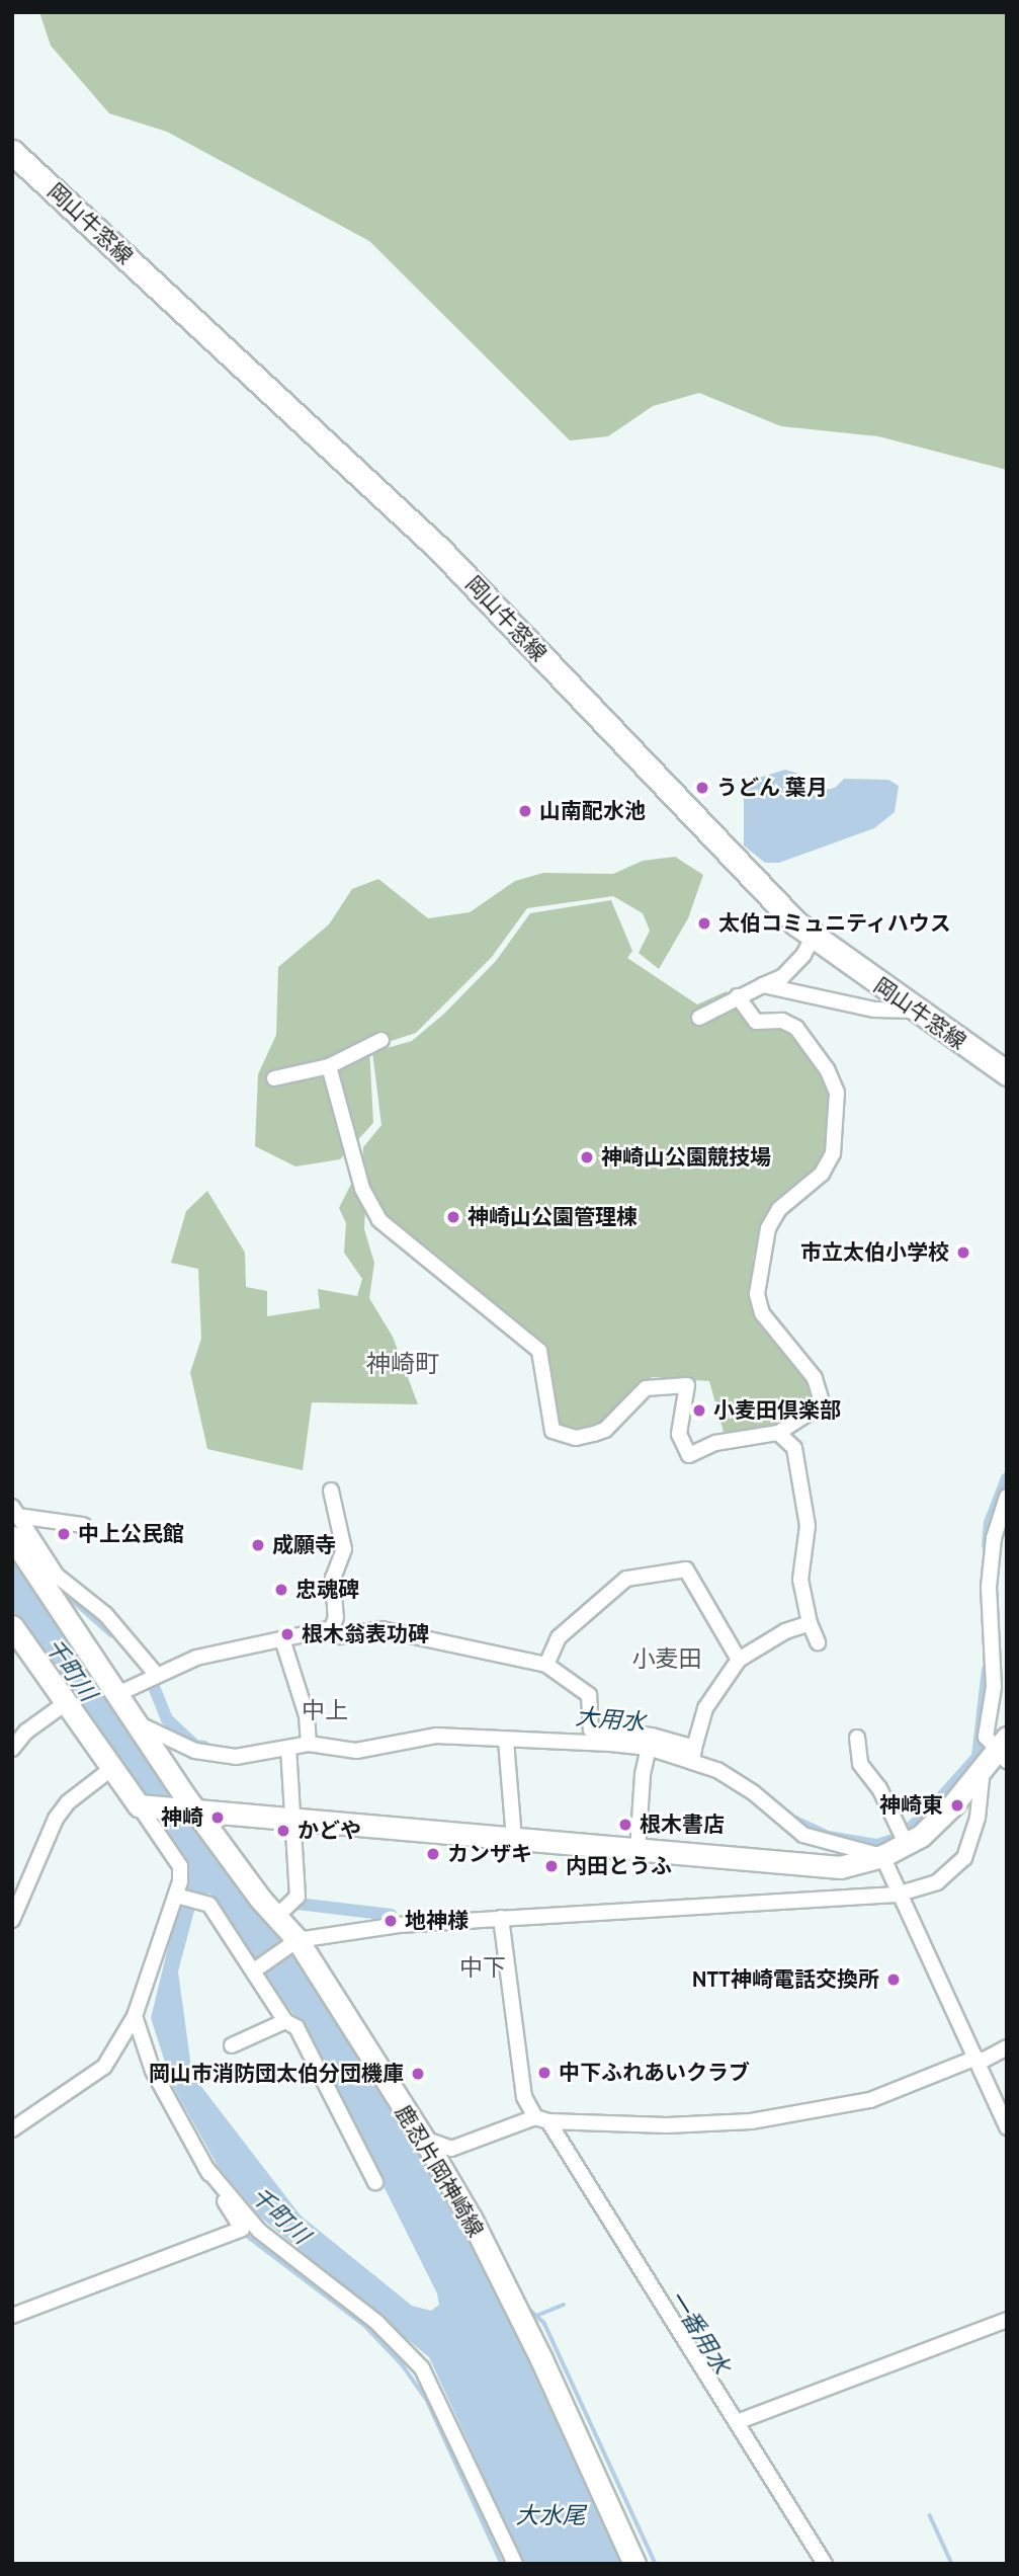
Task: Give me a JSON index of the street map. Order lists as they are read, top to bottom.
{
  "streets": {
    "main road": ["岡山牛窓線", "鹿忍片岡神崎線"]
  },
  "districts": [
    "神崎町",
    "小麦田",
    "中上",
    "中下"
  ],
  "water": [
    "千町川",
    "大用水",
    "一番用水",
    "大水尾"
  ],
  "places": [
    "うどん 葉月",
    "山南配水池",
    "太伯コミュニティハウス",
    "神崎山公園競技場",
    "神崎山公園管理棟",
    "市立太伯小学校",
    "小麦田倶楽部",
    "中上公民館",
    "成願寺",
    "忠魂碑",
    "根木翁表功碑",
    "神崎東",
    "神崎",
    "根木書店",
    "かどや",
    "カンザキ",
    "内田とうふ",
    "地神様",
    "NTT神崎電話交換所",
    "中下ふれあいクラブ",
    "岡山市消防団太伯分団機庫"
  ]
}
